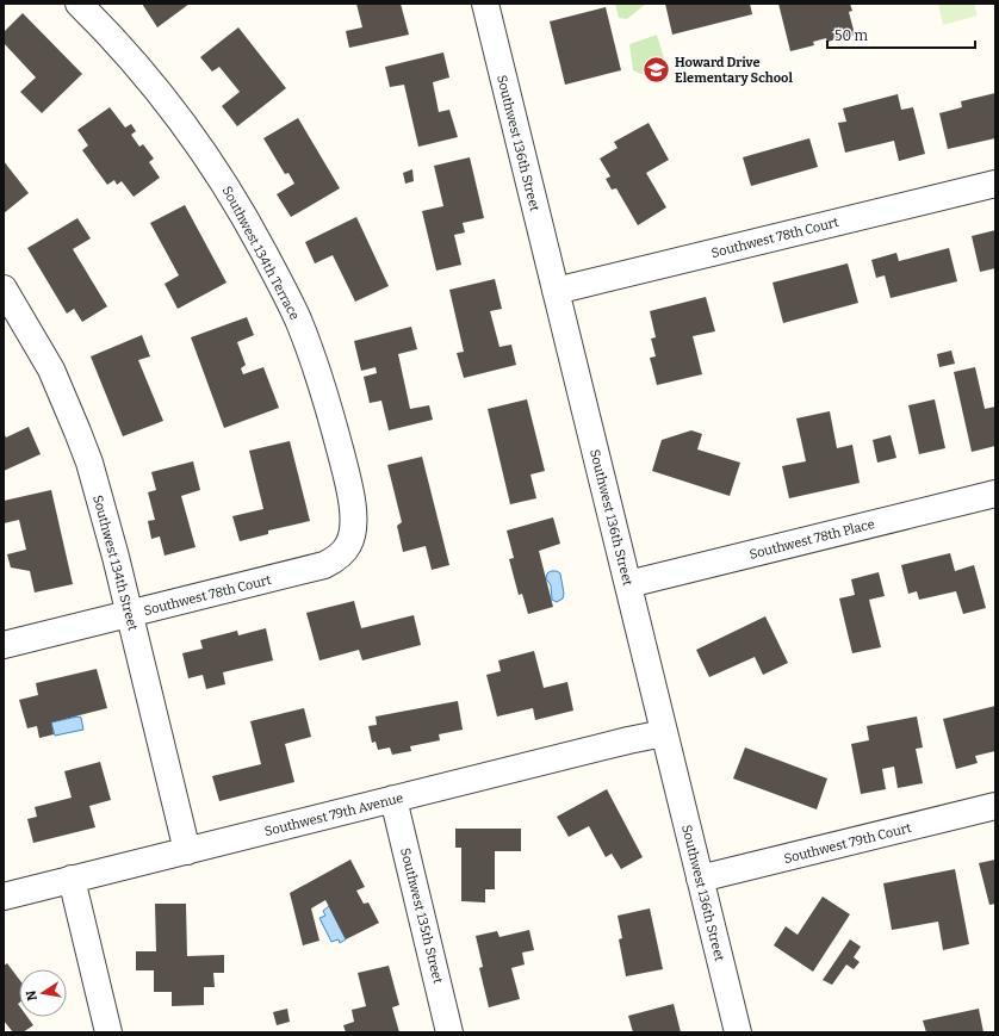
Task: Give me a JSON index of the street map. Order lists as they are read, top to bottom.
{
  "streets": {
    "street": [
      "Southwest 136th Street",
      "Southwest 78th Court",
      "Southwest 134th Terrace",
      "Southwest 78th Place",
      "Southwest 134th Street",
      "Southwest 79th Avenue",
      "Southwest 79th Court",
      "Southwest 135th Street"
    ]
  },
  "crossings": [
    ["Southwest 136th Street", "Southwest 78th Court"],
    ["Southwest 136th Street", "Southwest 78th Place"],
    ["Southwest 136th Street", "Southwest 79th Avenue"],
    ["Southwest 136th Street", "Southwest 79th Court"],
    ["Southwest 78th Court", "Southwest 134th Terrace"],
    ["Southwest 78th Court", "Southwest 134th Street"],
    ["Southwest 134th Street", "Southwest 79th Avenue"],
    ["Southwest 79th Avenue", "Southwest 135th Street"]
  ],
  "places": {
    "school or university": ["Howard Drive Elementary School"]
  },
  "scale_bar": "50 m",
  "north": "left"
}
